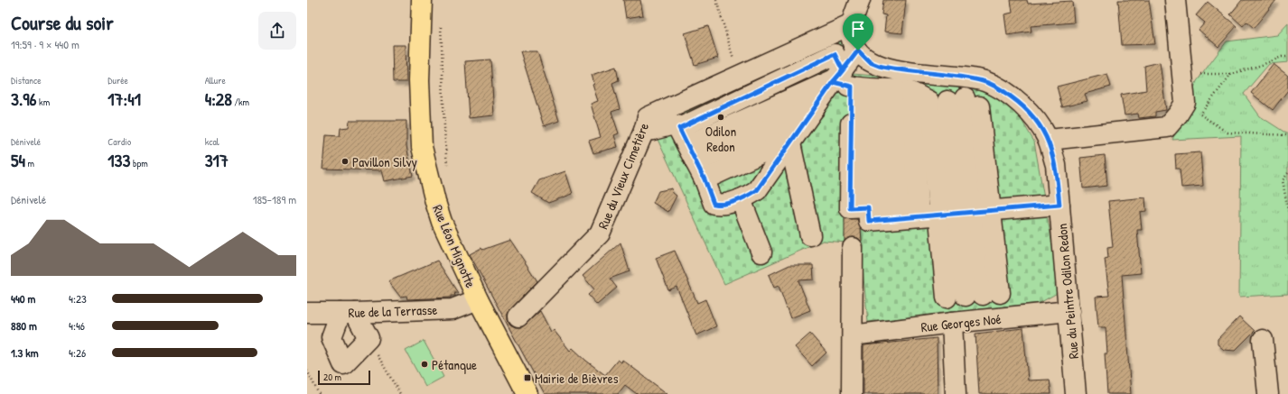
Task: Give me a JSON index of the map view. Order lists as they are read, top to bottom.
{
  "streets": {
    "main road": ["Rue Léon Mignotte"],
    "street": [
      "Rue du Vieux Cimetière",
      "Rue du Peintre Odilon Redon",
      "Rue de la Terrasse",
      "Rue Georges Noé"
    ]
  },
  "crossings": [
    ["Rue du Vieux Cimetière", "Rue du Peintre Odilon Redon"],
    ["Rue Léon Mignotte", "Rue de la Terrasse"],
    ["Rue du Peintre Odilon Redon", "Rue Georges Noé"]
  ],
  "places": {
    "other": ["Odilon Redon", "Pavillon Silvy", "Pétanque"],
    "transit": ["Mairie de Bièvres"]
  },
  "scale_bar": "20 m",
  "page": {
    "heading": ["Course du soir", "19:59 · 9 × 440 m"],
    "stats": [
      ["Distance", "3.96 km"],
      ["Durée", "17:41"],
      ["Allure", "4:28 /km"],
      ["Dénivelé", "54 m"],
      ["Cardio", "133 bpm"],
      ["kcal", "317"]
    ],
    "chart": ["Dénivelé", "185–189 m"],
    "list": [
      {
        "name": "440 m",
        "note": "4:23"
      },
      {
        "name": "880 m",
        "note": "4:46"
      },
      {
        "name": "1.3 km",
        "note": "4:26"
      }
    ],
    "scale": "20 m"
  }
}
